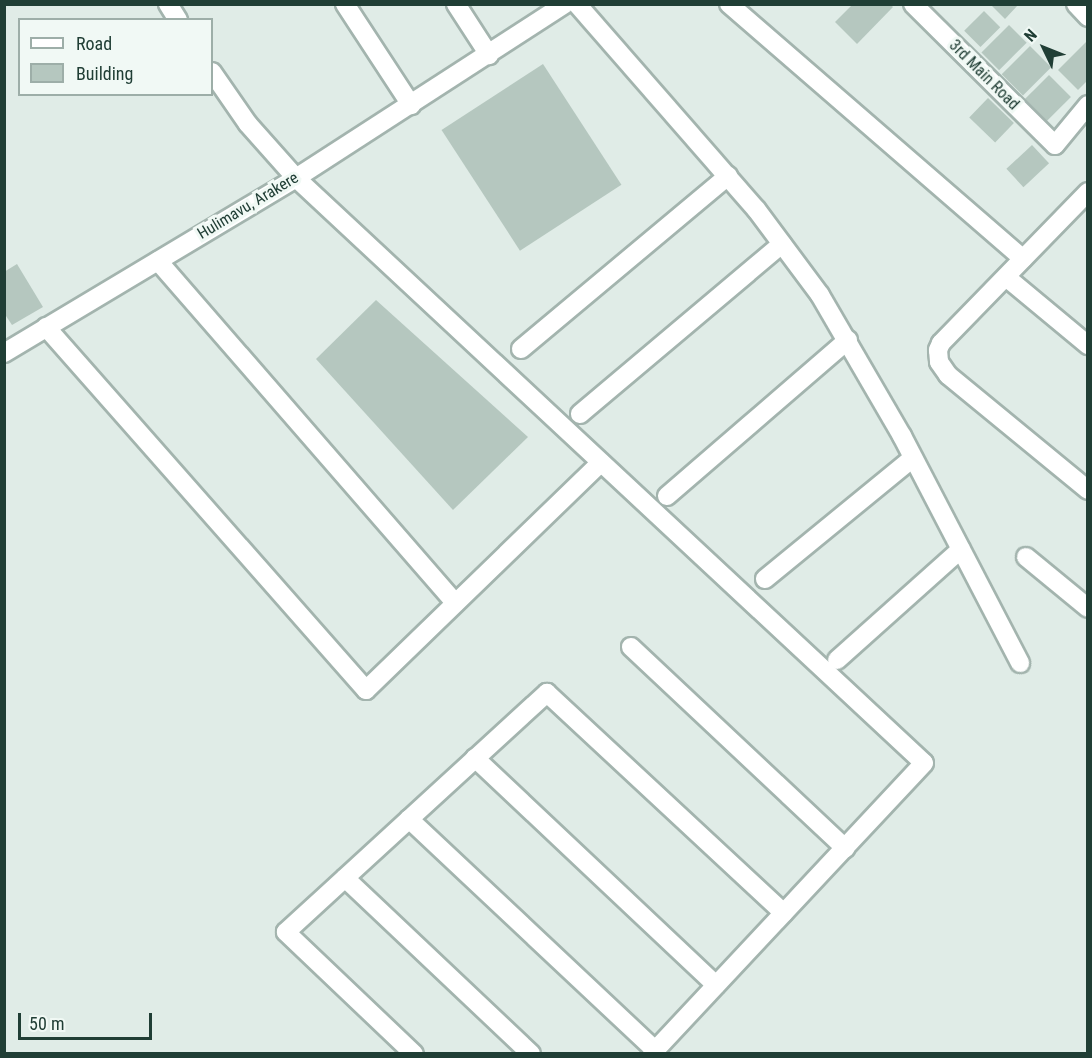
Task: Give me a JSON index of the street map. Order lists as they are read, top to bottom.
{
  "streets": {
    "street": ["3rd Main Road", "Hulimavu, Arakere"]
  },
  "legend": ["Road", "Building"],
  "scale_bar": "50 m",
  "north": "top left"
}
